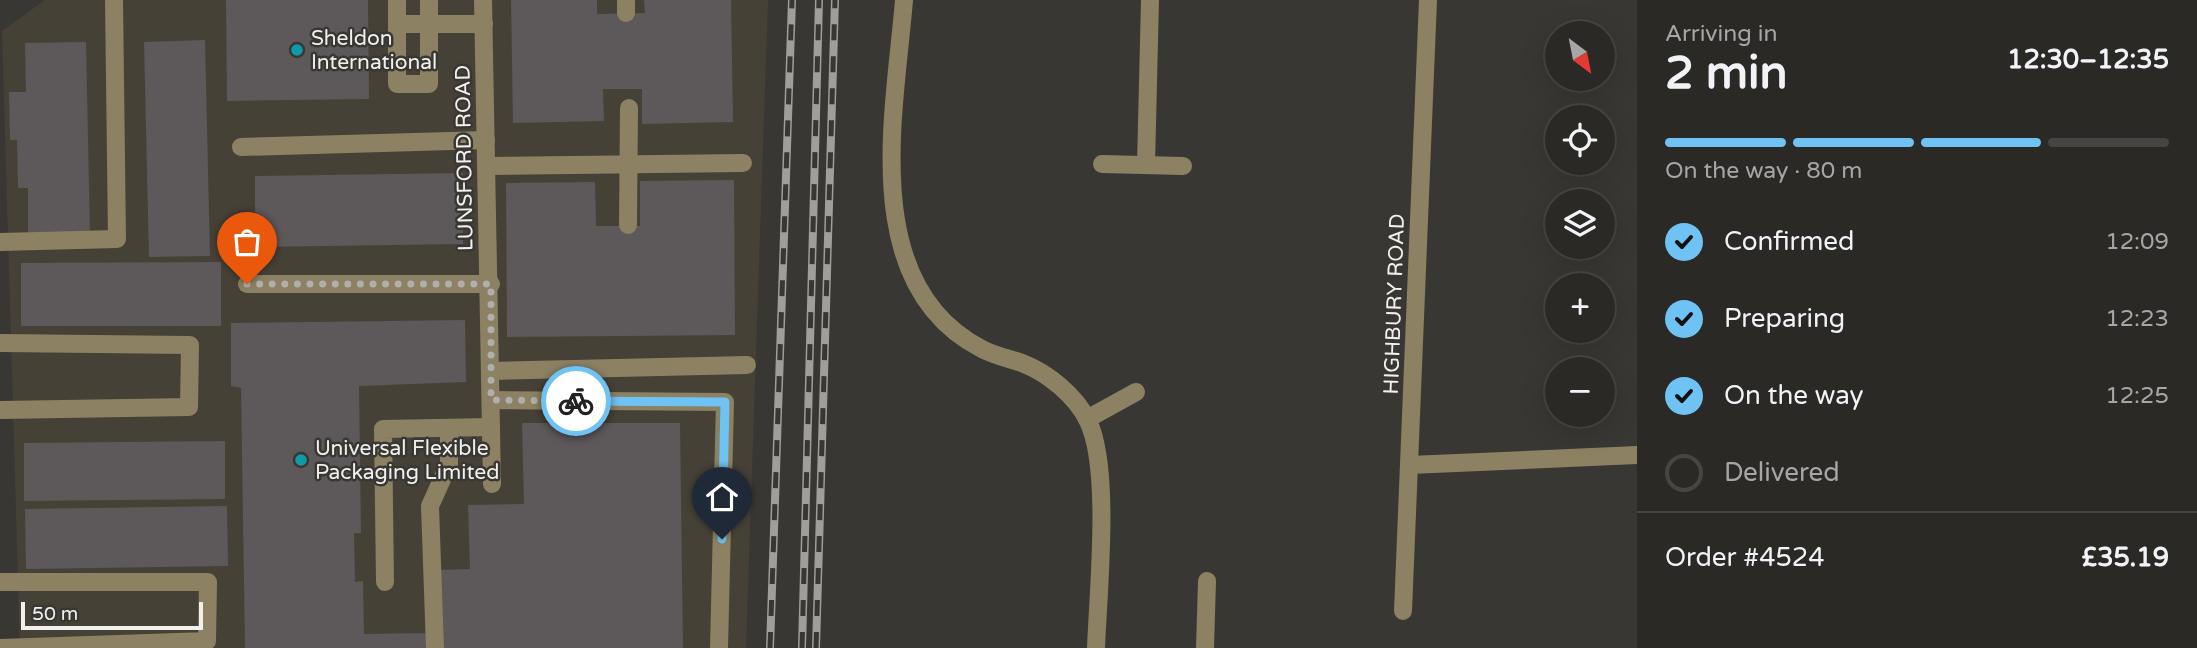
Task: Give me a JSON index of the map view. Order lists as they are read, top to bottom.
{
  "streets": {
    "street": ["LUNSFORD ROAD", "HIGHBURY ROAD"]
  },
  "places": ["Sheldon International", "Universal Flexible Packaging Limited"],
  "scale_bar": "50 m",
  "north": "bottom right",
  "page": {
    "heading": ["2 min", "Arriving in", "12:30–12:35"],
    "panel": ["Order #4524", "£35.19"],
    "map_buttons": ["+", "−"],
    "bar": "On the way · 80 m",
    "list": [
      ["Confirmed", "12:09"],
      ["Preparing", "12:23"],
      ["On the way", "12:25"],
      "Delivered"
    ],
    "scale": "50 m"
  }
}
